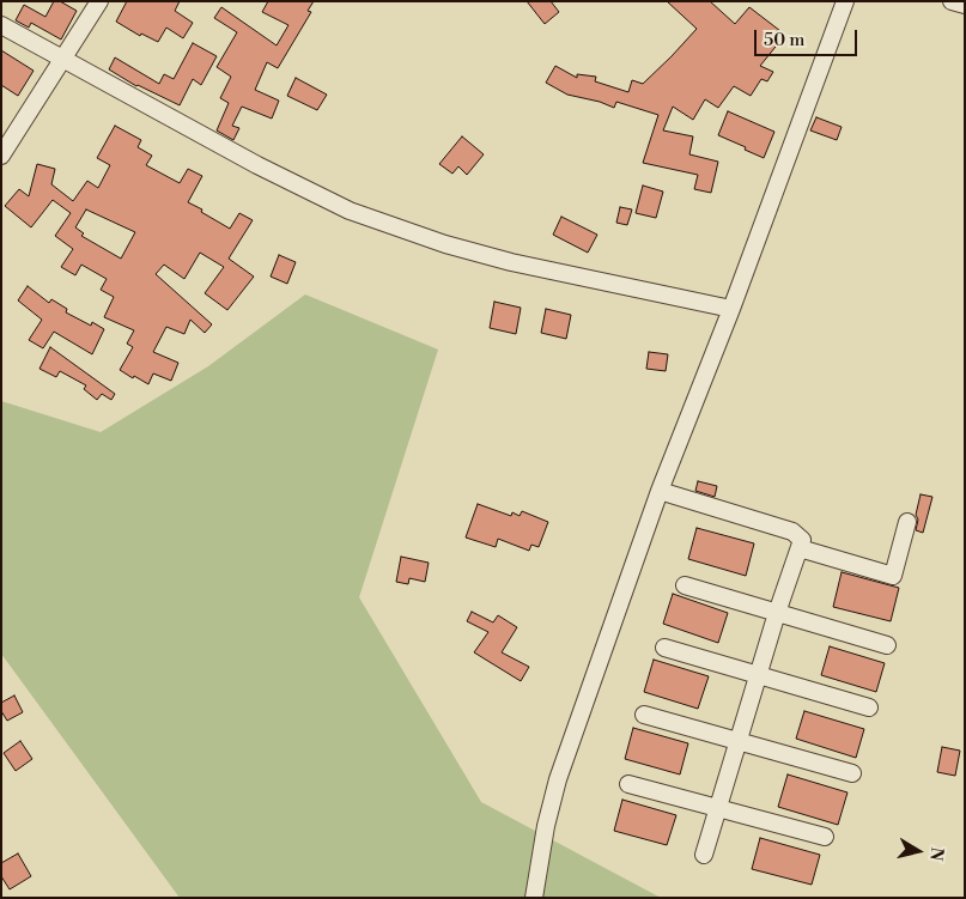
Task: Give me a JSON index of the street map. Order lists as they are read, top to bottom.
{
  "scale_bar": "50 m",
  "north": "right"
}
